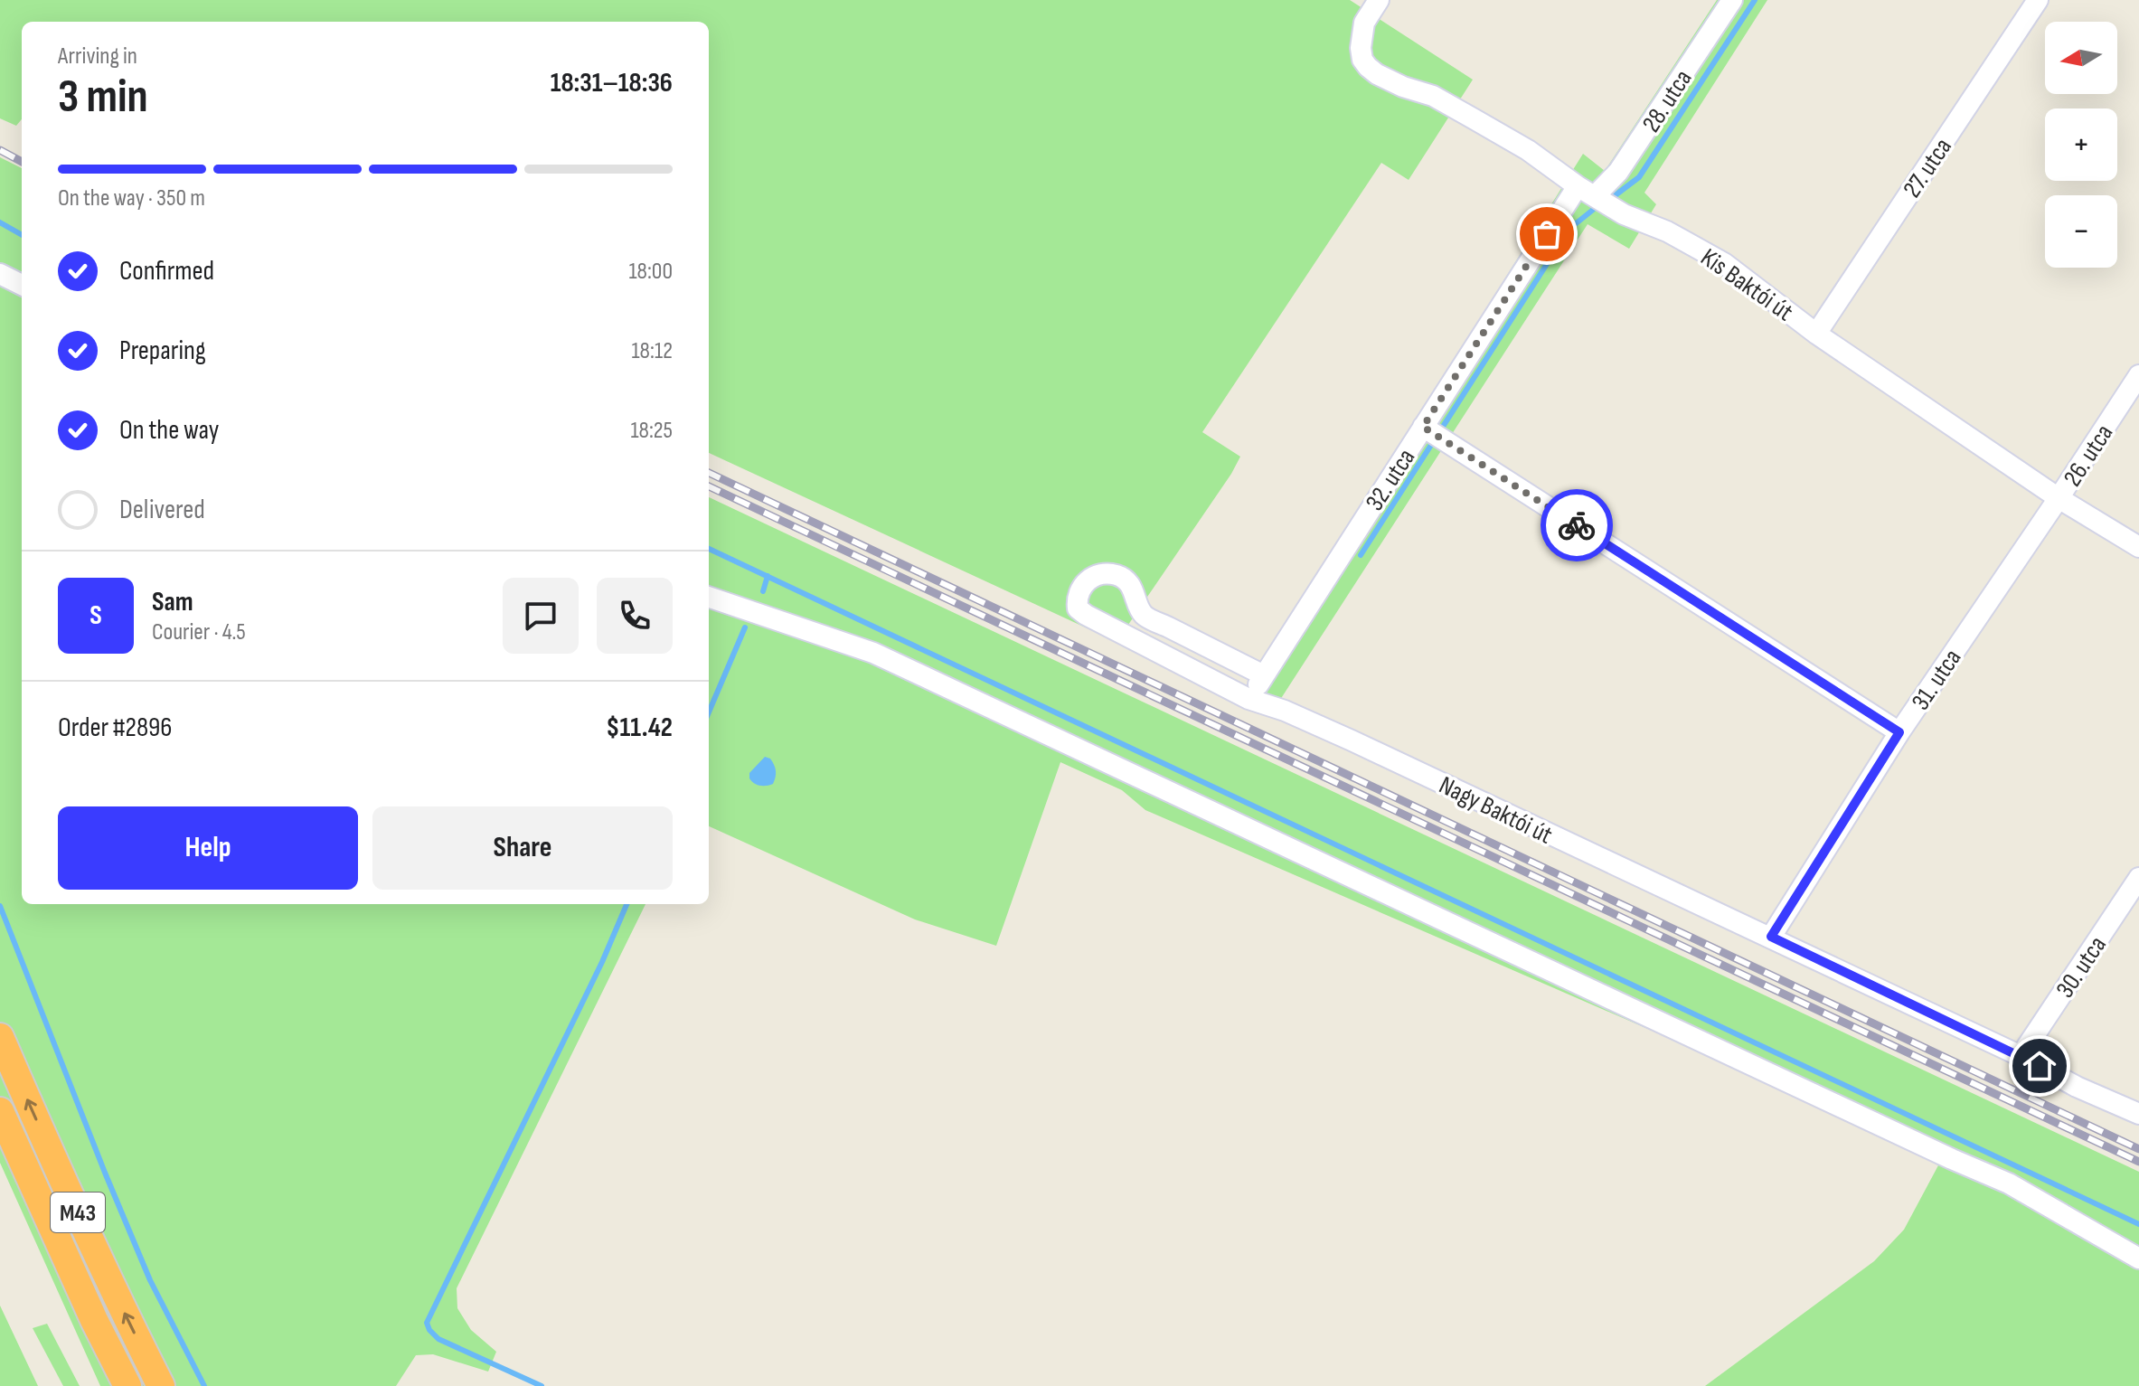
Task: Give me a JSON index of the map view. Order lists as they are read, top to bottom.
{
  "streets": {
    "highway": ["M43"],
    "street": [
      "28. utca",
      "27. utca",
      "Kis Baktói út",
      "26. utca",
      "32. utca",
      "31. utca",
      "Nagy Baktói út",
      "30. utca"
    ]
  },
  "crossings": [
    ["28. utca", "Kis Baktói út"],
    ["28. utca", "32. utca"],
    ["27. utca", "Kis Baktói út"],
    ["Kis Baktói út", "26. utca"],
    ["Kis Baktói út", "32. utca"],
    ["Kis Baktói út", "31. utca"],
    ["26. utca", "31. utca"],
    ["32. utca", "Nagy Baktói út"],
    ["31. utca", "Nagy Baktói út"],
    ["Nagy Baktói út", "30. utca"]
  ],
  "north": "left",
  "page": {
    "map_buttons": ["+", "−"],
    "heading": ["3 min", "Arriving in", "18:31–18:36"],
    "panel": [
      "Sam",
      "Courier · 4.5",
      "Order #2896",
      "$11.42"
    ],
    "bar": "On the way · 350 m",
    "list": [
      ["Confirmed", "18:00"],
      ["Preparing", "18:12"],
      ["On the way", "18:25"],
      "Delivered"
    ],
    "round": "S",
    "buttons": ["Help", "Share"]
  }
}
